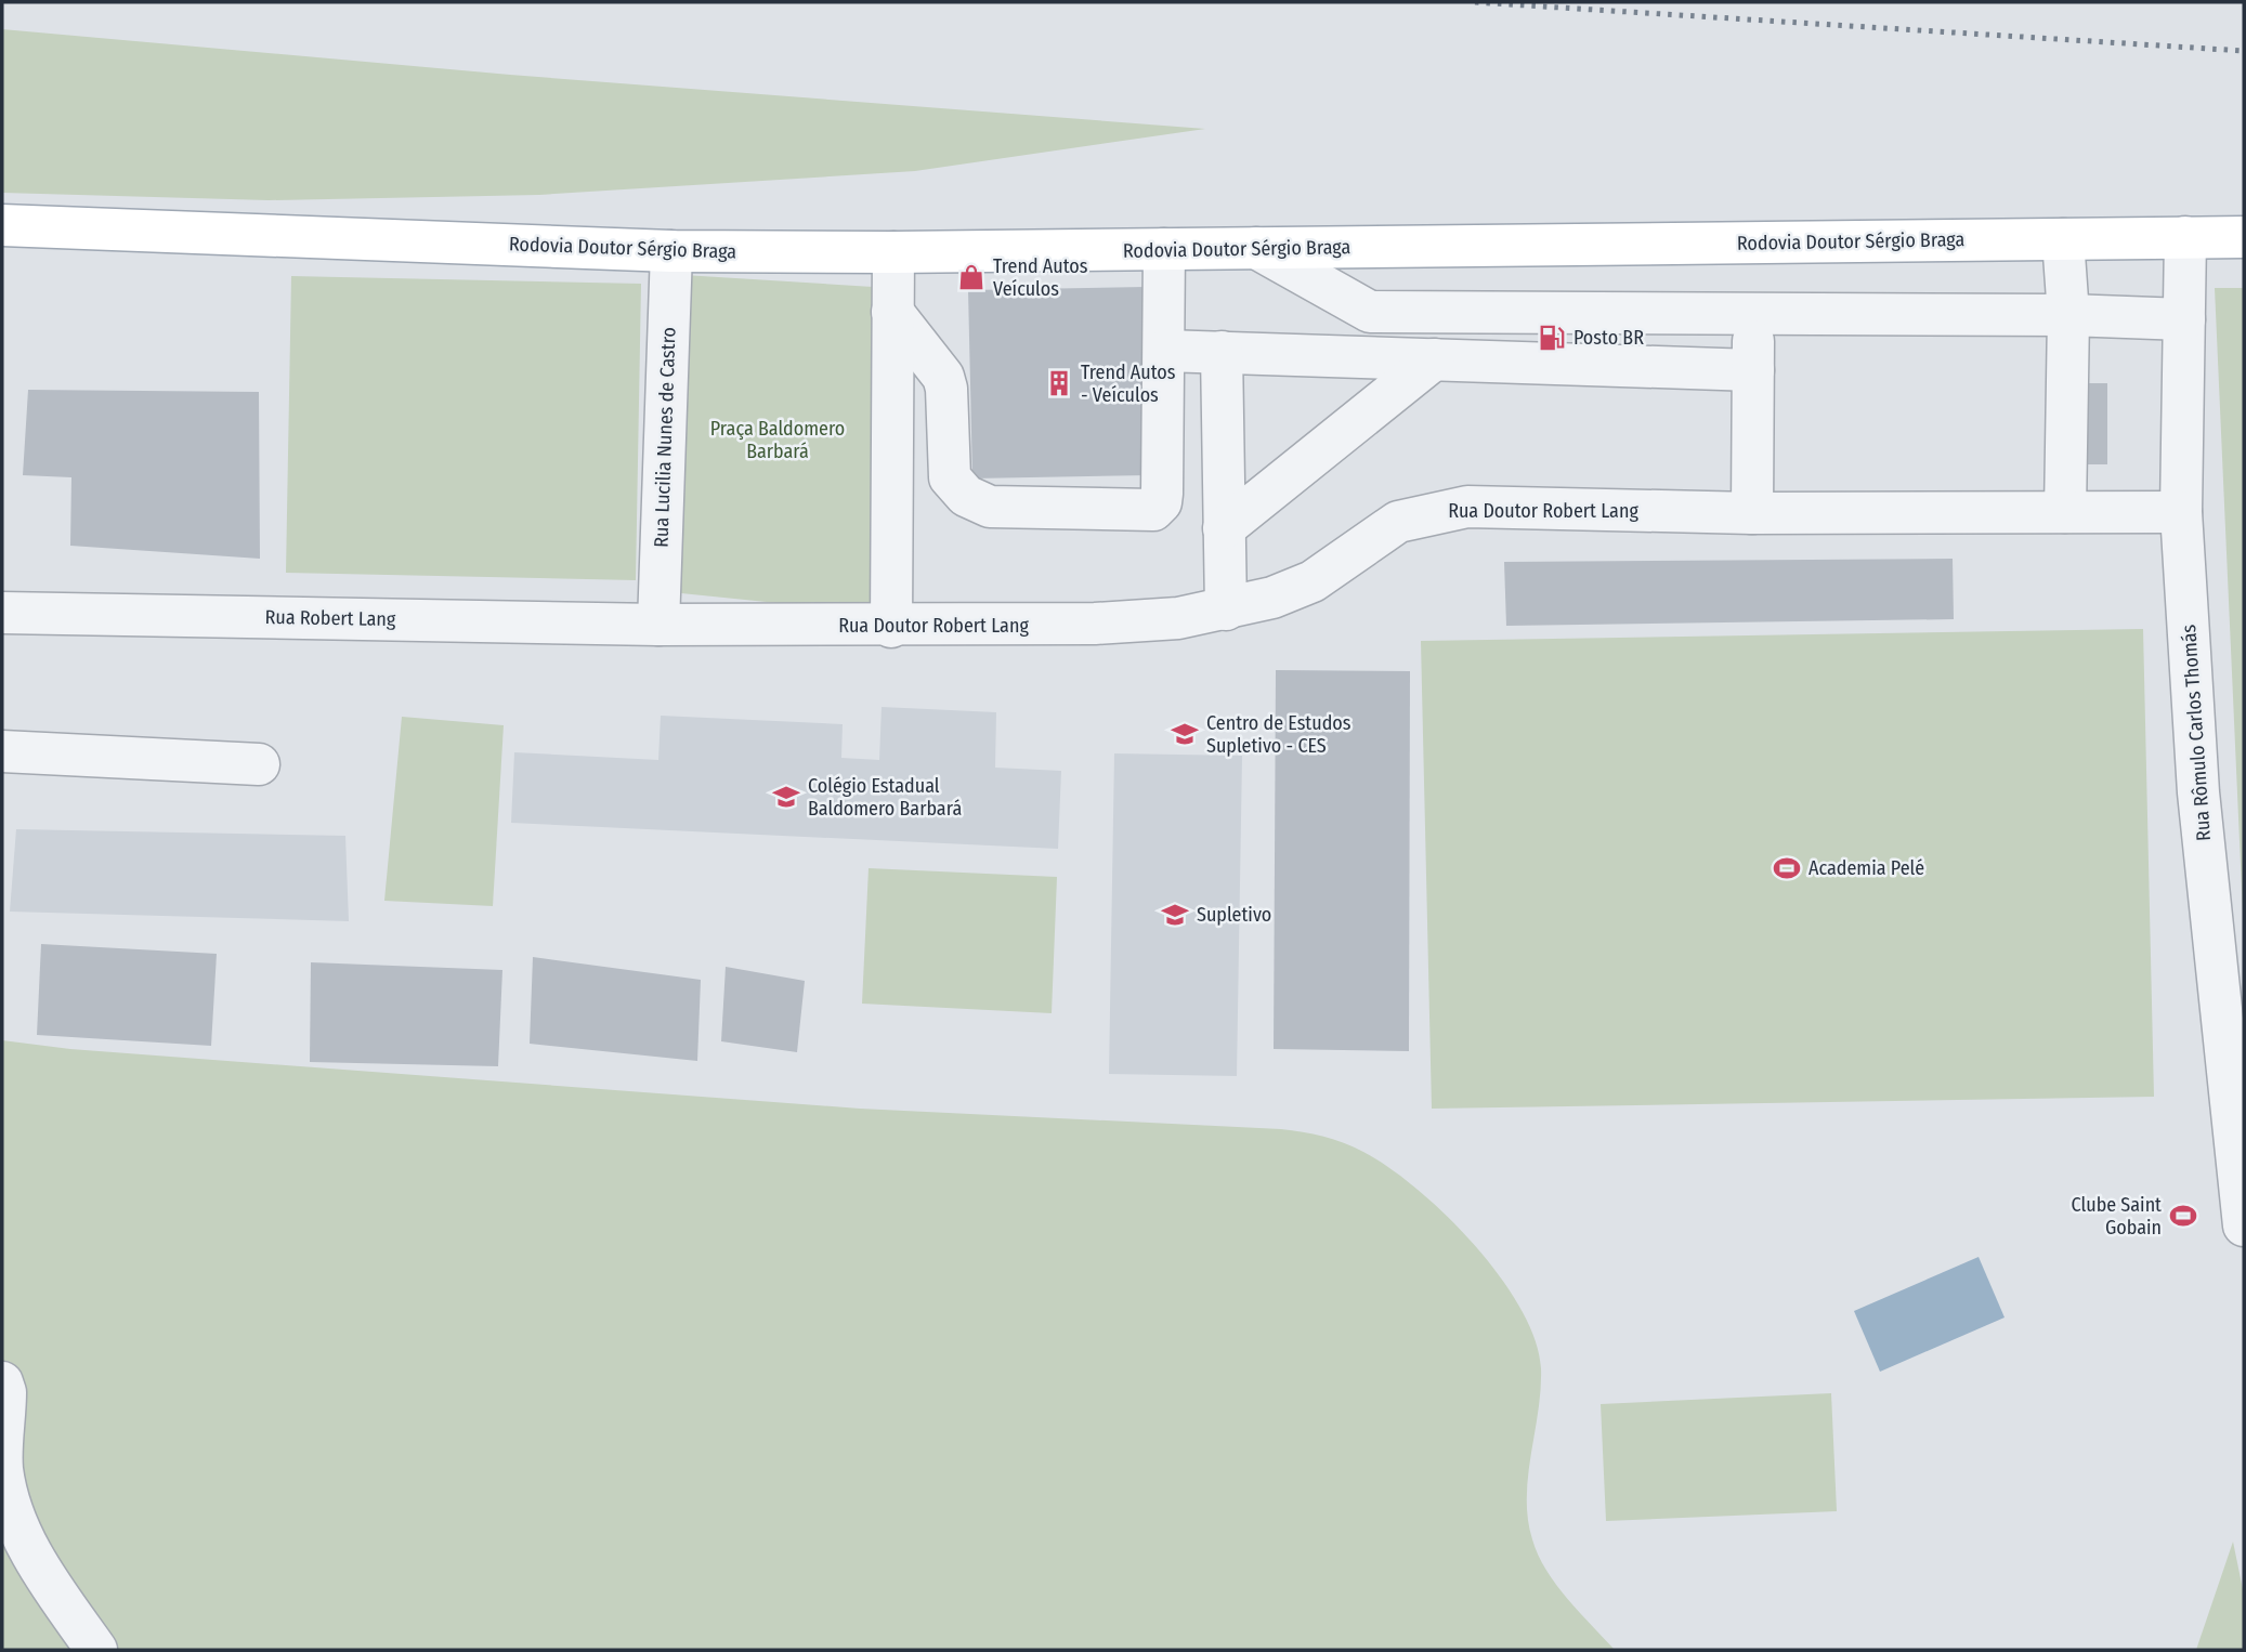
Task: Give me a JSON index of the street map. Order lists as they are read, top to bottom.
{
  "streets": {
    "main road": ["Rodovia Doutor Sérgio Braga"],
    "street": [
      "Rua Lucilia Nunes de Castro",
      "Rua Doutor Robert Lang",
      "Rua Robert Lang",
      "Rua Rômulo Carlos Thomás"
    ]
  },
  "crossings": [
    ["Rodovia Doutor Sérgio Braga", "Rua Lucilia Nunes de Castro"],
    ["Rodovia Doutor Sérgio Braga", "Rua Rômulo Carlos Thomás"],
    ["Rua Lucilia Nunes de Castro", "Rua Doutor Robert Lang"],
    ["Rua Lucilia Nunes de Castro", "Rua Robert Lang"],
    ["Rua Doutor Robert Lang", "Rua Robert Lang"],
    ["Rua Doutor Robert Lang", "Rua Rômulo Carlos Thomás"]
  ],
  "parks": ["Praça Baldomero Barbará"],
  "places": {
    "shop": ["Trend Autos Veículos"],
    "fuel station": ["Posto BR"],
    "building": ["Trend Autos - Veículos"],
    "school or university": ["Centro de Estudos Supletivo - CES", "Colégio Estadual Baldomero Barbará", "Supletivo"],
    "sports": ["Academia Pelé", "Clube Saint Gobain"]
  }
}
